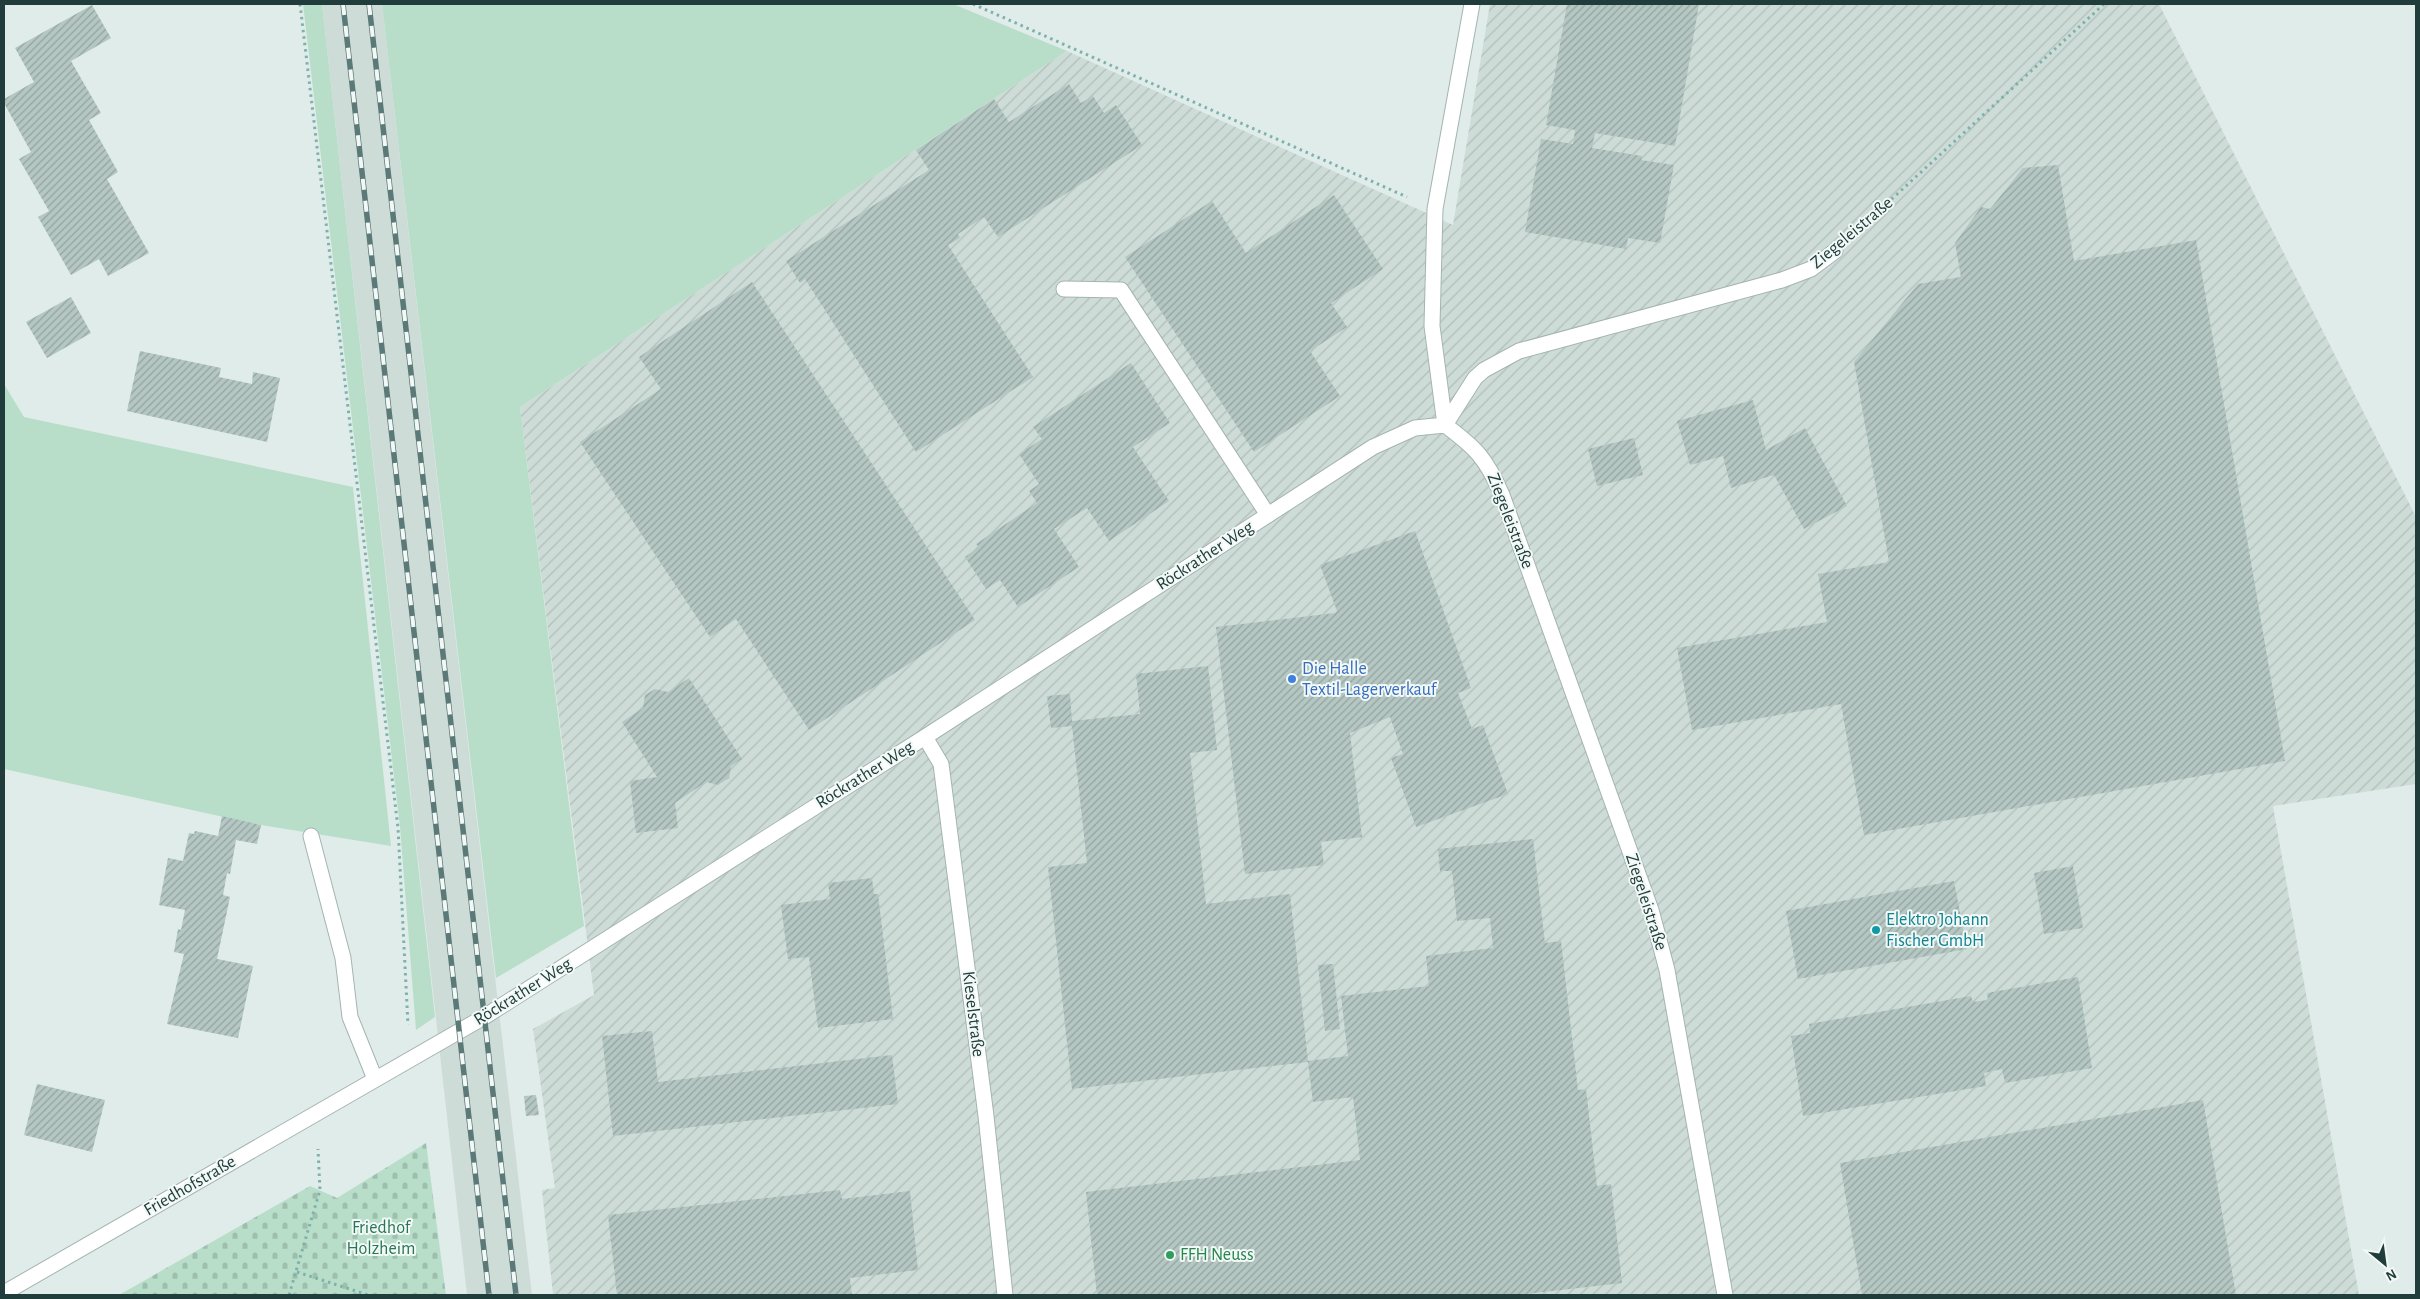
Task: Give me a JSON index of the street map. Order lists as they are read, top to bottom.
{
  "streets": {
    "street": [
      "Ziegeleistraße",
      "Röckrather Weg",
      "Kieselstraße",
      "Friedhofstraße"
    ]
  },
  "crossings": [
    ["Ziegeleistraße", "Röckrather Weg"],
    ["Röckrather Weg", "Kieselstraße"],
    ["Röckrather Weg", "Friedhofstraße"]
  ],
  "parks": ["Friedhof Holzheim"],
  "places": ["Die Halle Textil-Lagerverkauf", "Elektro Johann Fischer GmbH", "FFH Neuss"],
  "north": "bottom right"
}
